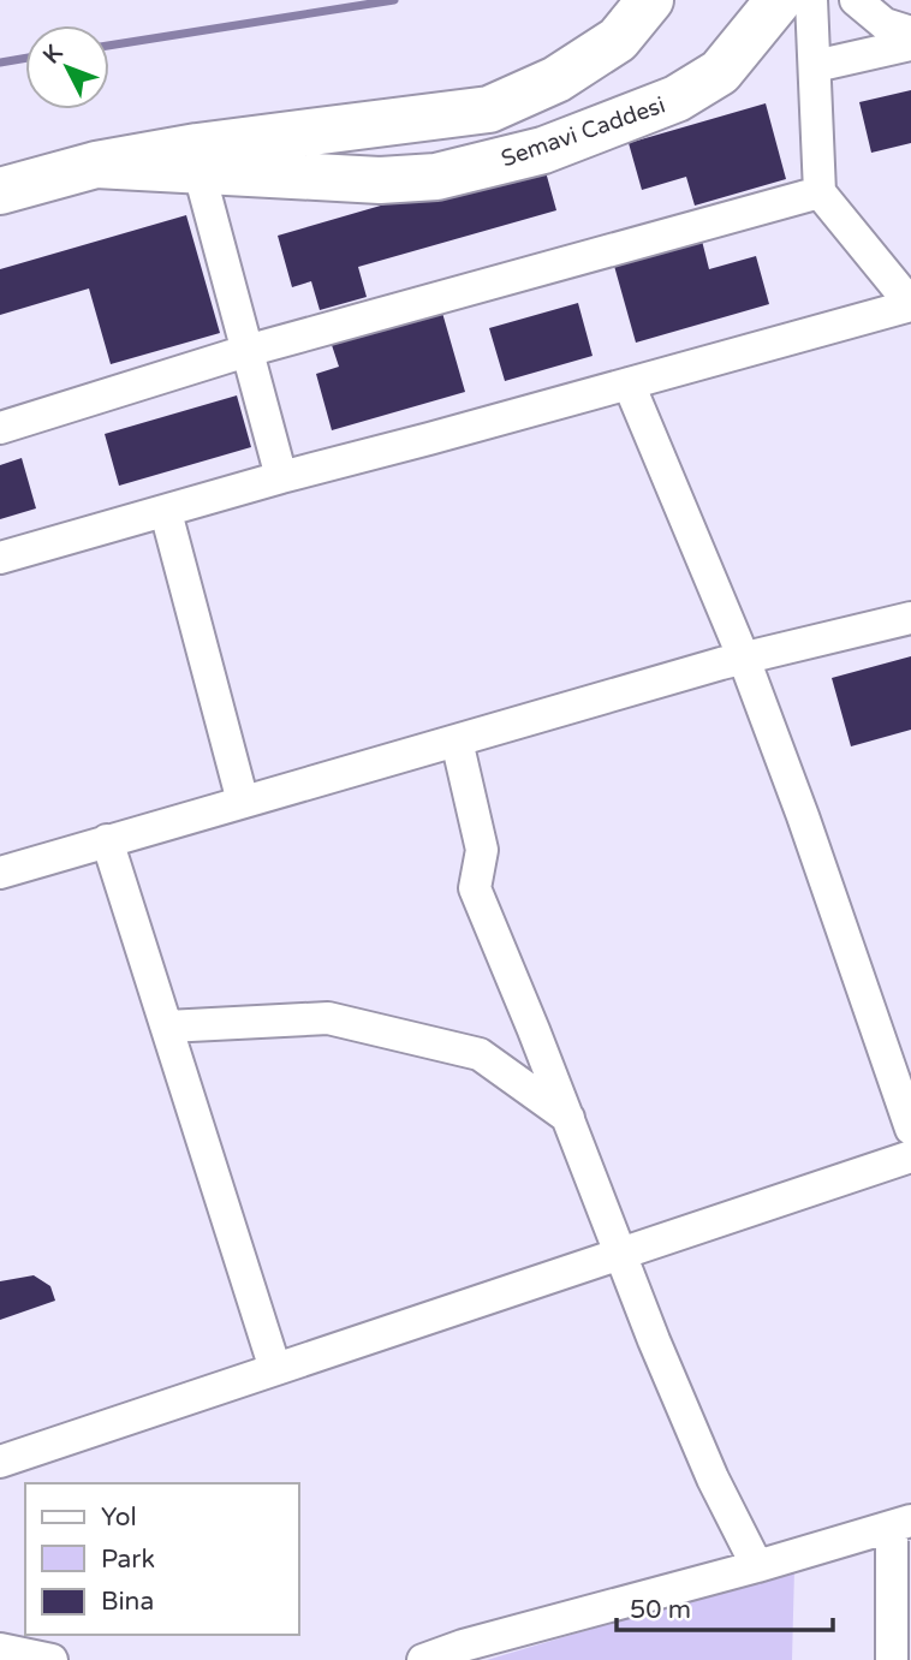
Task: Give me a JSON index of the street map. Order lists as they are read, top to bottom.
{
  "streets": {
    "main road": ["Semavi Caddesi"]
  },
  "legend": ["Yol", "Park", "Bina"],
  "scale_bar": "50 m",
  "north": "top left"
}
